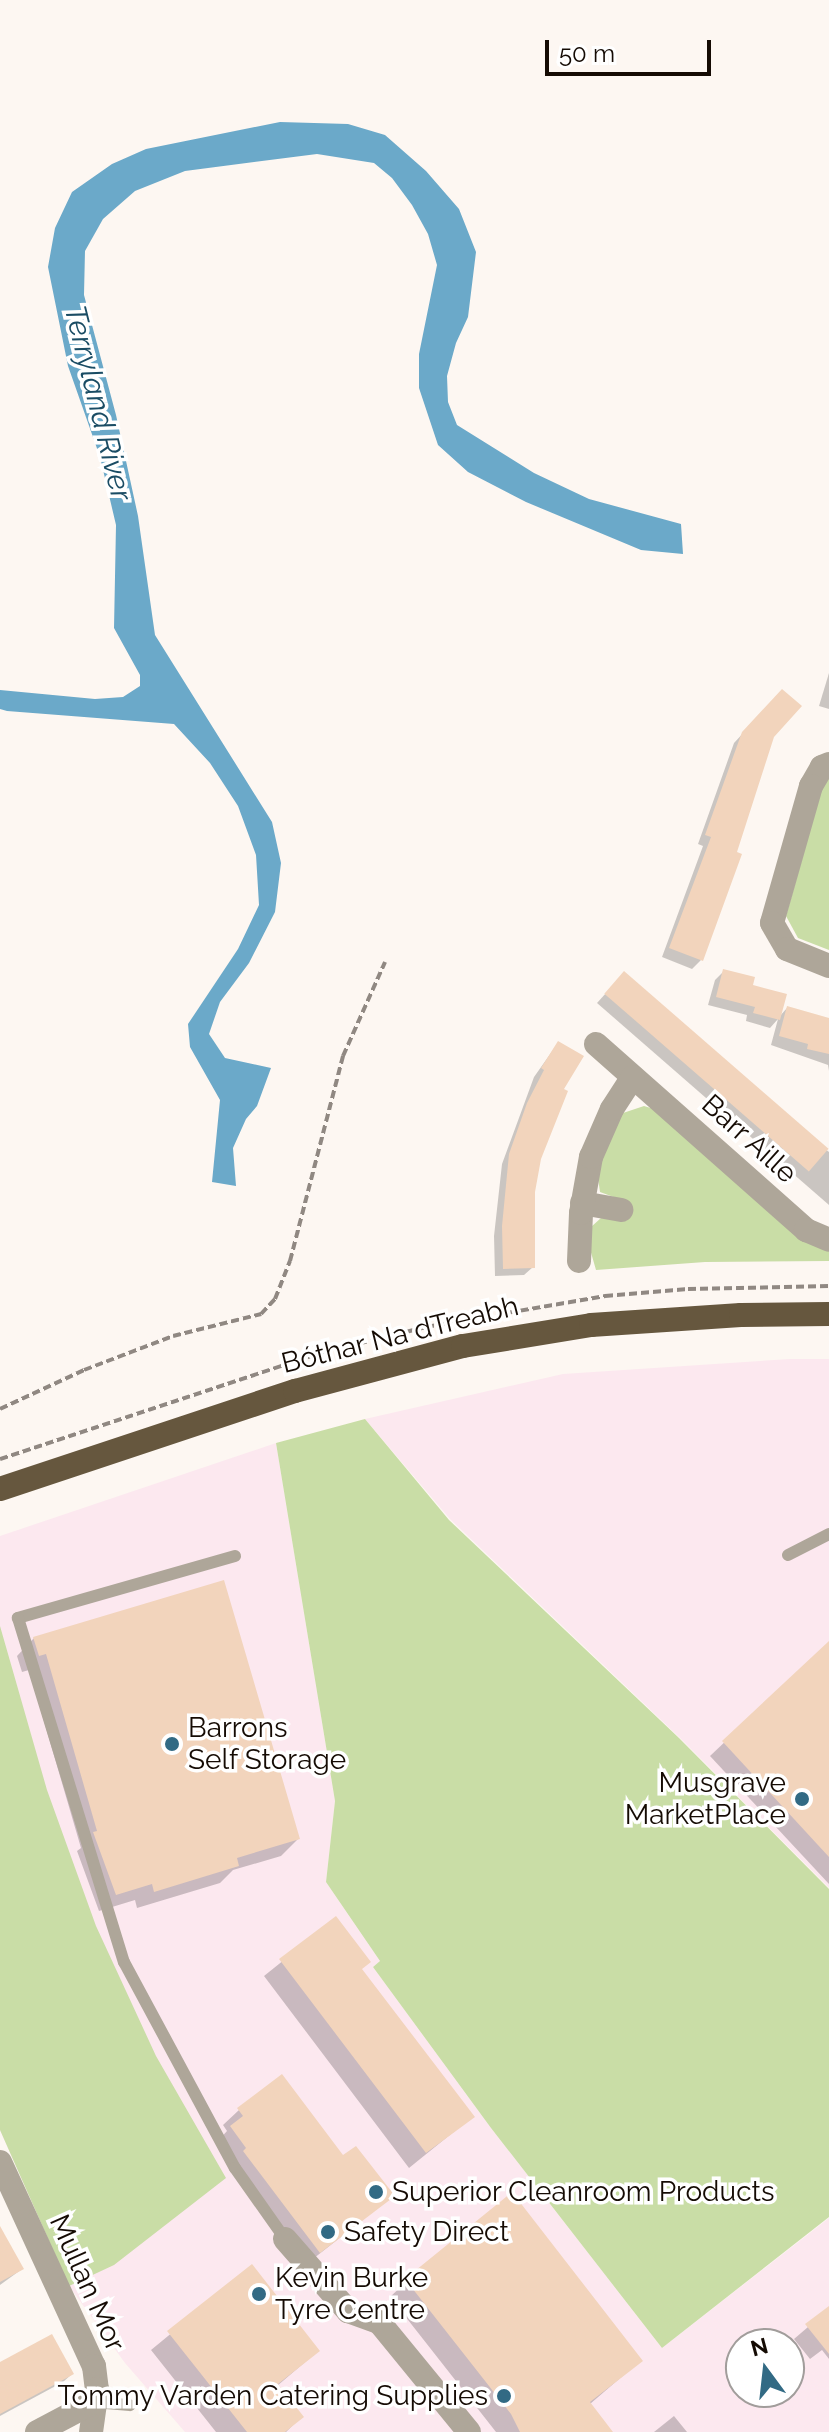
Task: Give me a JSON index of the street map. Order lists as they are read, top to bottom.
{
  "streets": {
    "highway": ["Bóthar Na dTreabh"],
    "street": ["Barr Aille", "Mullan Mor"]
  },
  "water": ["Terryland River"],
  "places": [
    "Barrons Self Storage",
    "Musgrave MarketPlace",
    "Superior Cleanroom Products",
    "Safety Direct",
    "Kevin Burke Tyre Centre",
    "Tommy Varden Catering Supplies"
  ],
  "scale_bar": "50 m",
  "north": "top"
}
